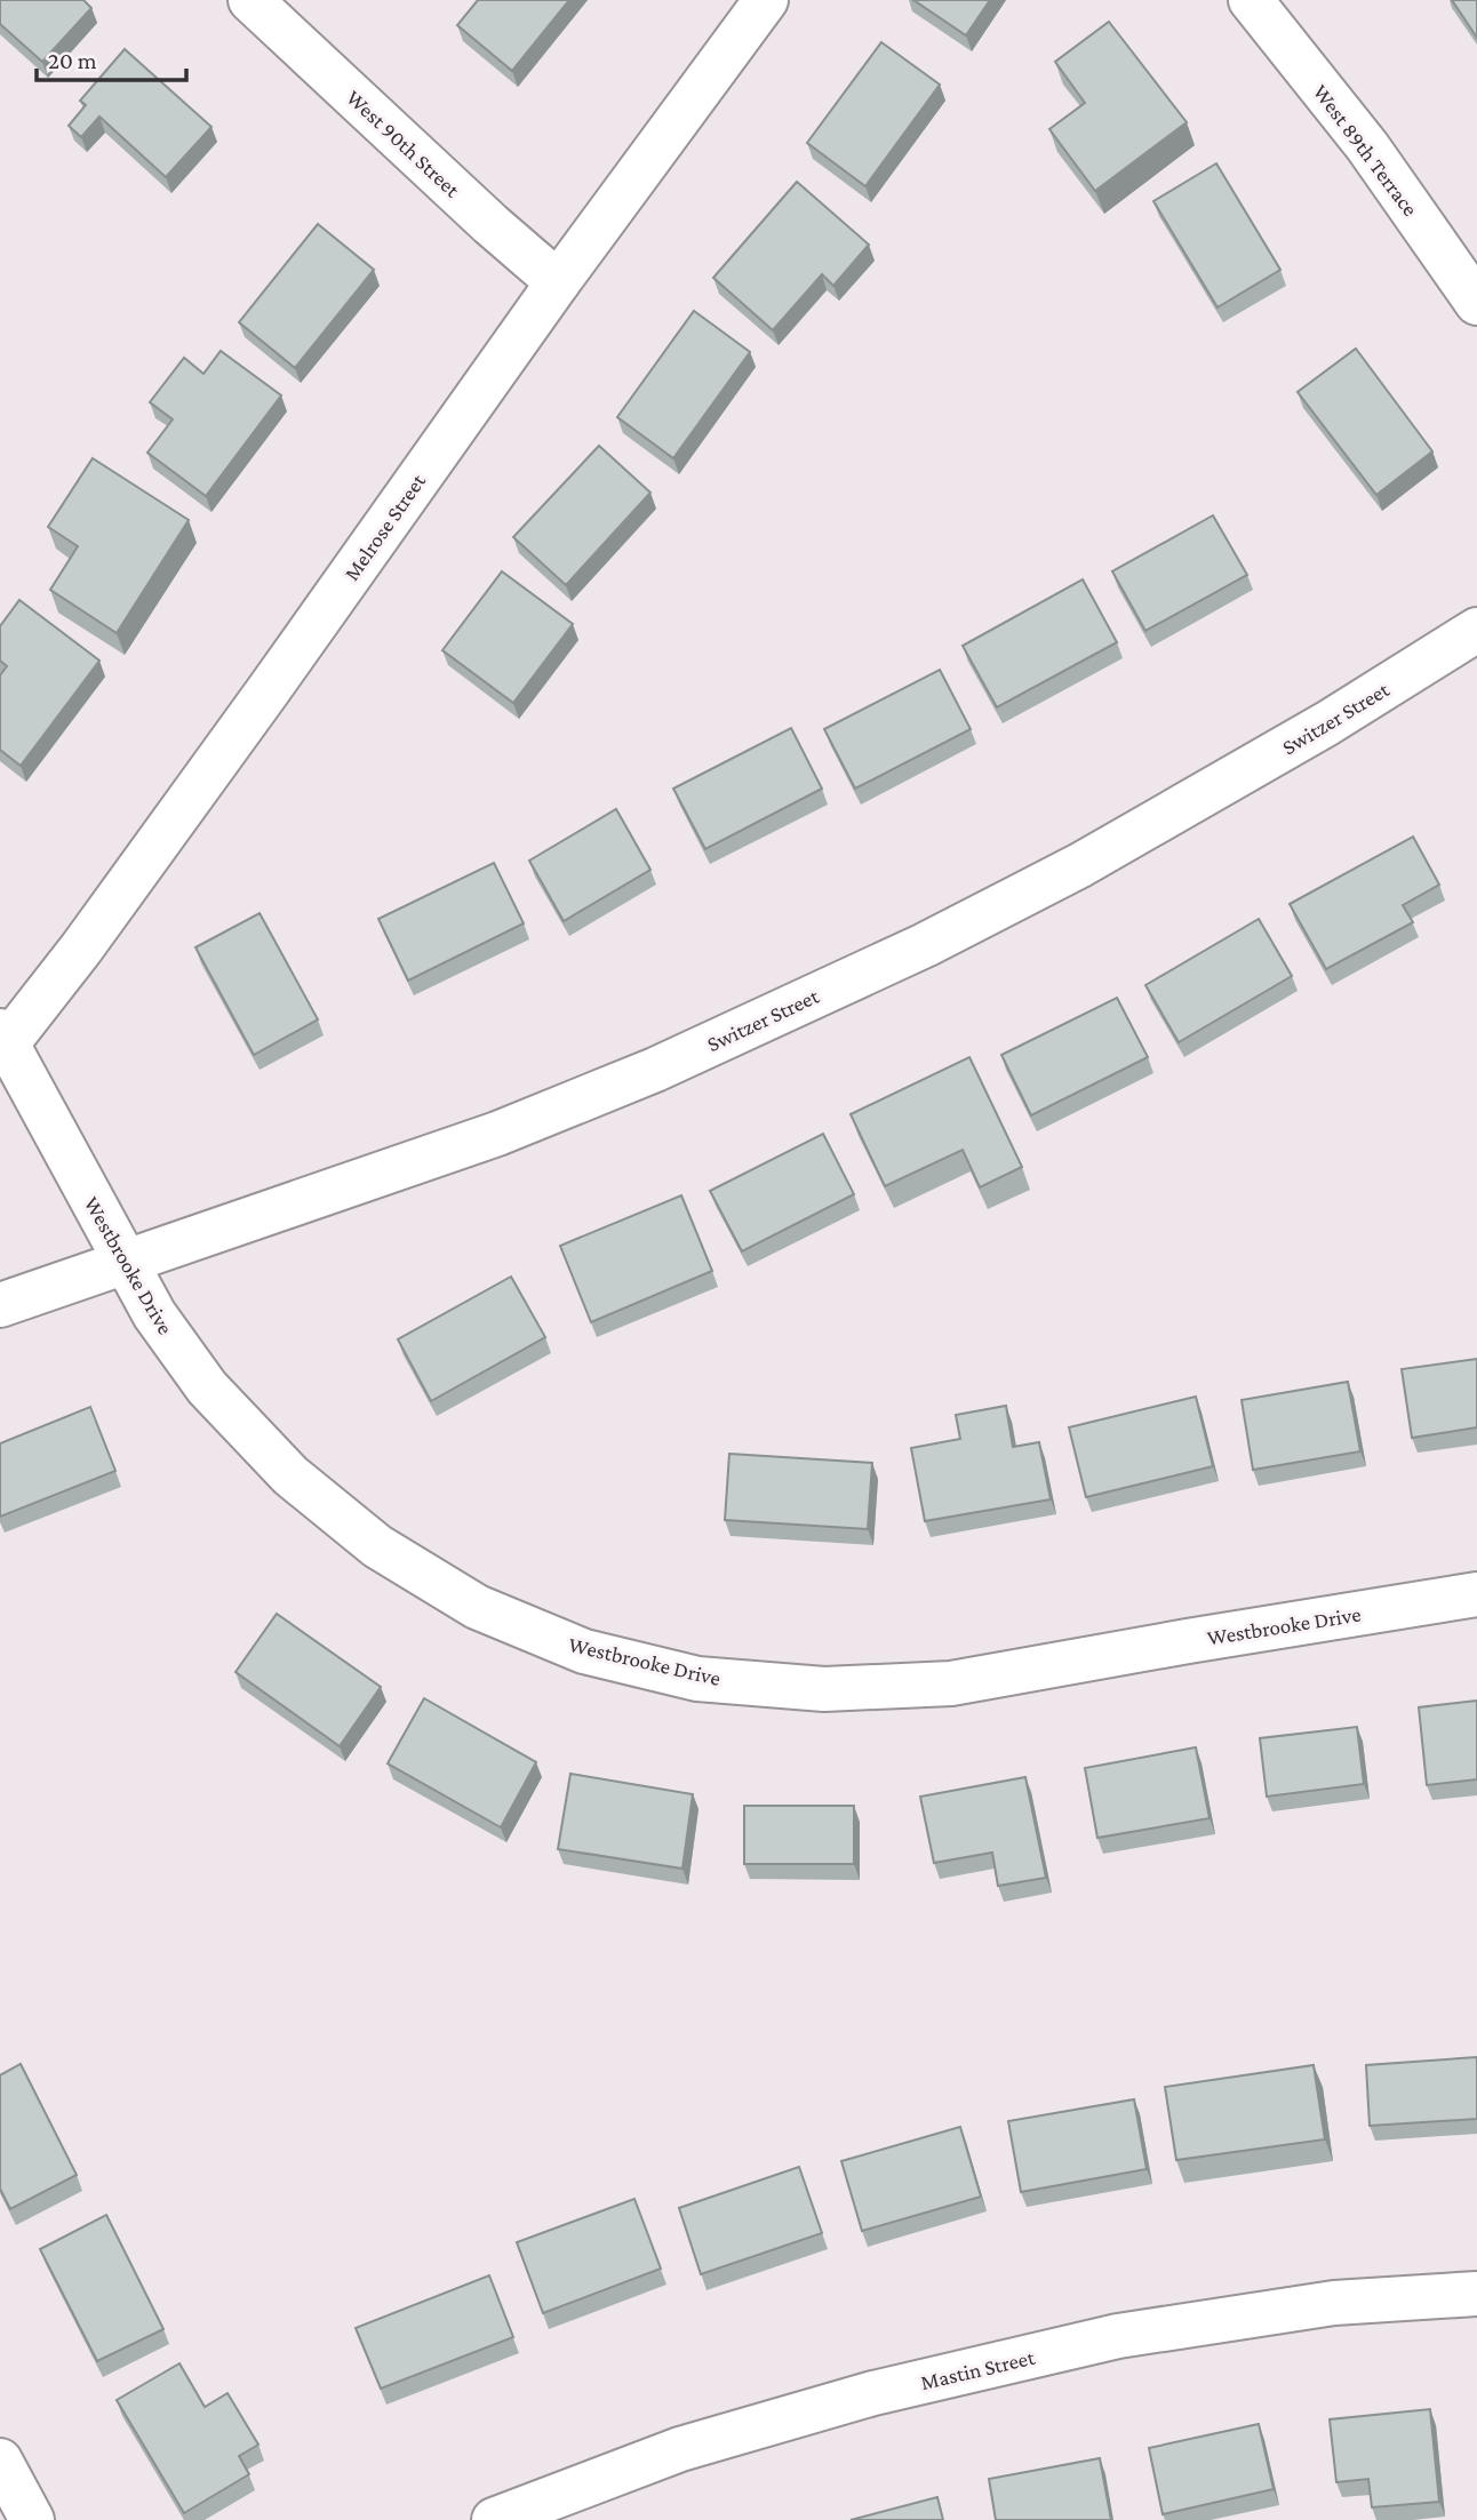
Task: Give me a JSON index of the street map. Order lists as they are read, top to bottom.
{
  "streets": {
    "street": [
      "West 90th Street",
      "West 89th Terrace",
      "Melrose Street",
      "Switzer Street",
      "Westbrooke Drive",
      "Mastin Street"
    ]
  },
  "crossings": [
    ["West 90th Street", "Melrose Street"],
    ["Melrose Street", "Westbrooke Drive"],
    ["Switzer Street", "Westbrooke Drive"]
  ],
  "scale_bar": "20 m"
}
